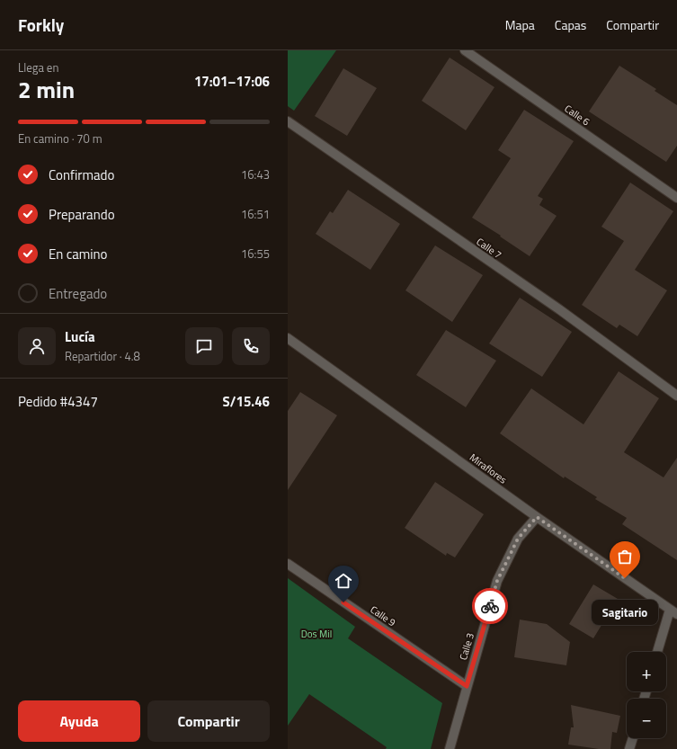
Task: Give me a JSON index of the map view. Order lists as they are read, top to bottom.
{
  "streets": {
    "street": [
      "Calle 6",
      "Calle 7",
      "Miraflores",
      "Calle 9",
      "Calle 3"
    ]
  },
  "crossings": [
    ["Miraflores", "Calle 3"],
    ["Calle 9", "Calle 3"]
  ],
  "parks": ["Dos Mil"],
  "places": ["Sagitario"],
  "page": {
    "header": "Forkly",
    "nav": ["Mapa", "Capas", "Compartir"],
    "heading": ["2 min", "Llega en", "17:01–17:06"],
    "panel": [
      "Lucía",
      "Repartidor · 4.8",
      "Pedido #4347",
      "S/15.46"
    ],
    "bar": "En camino · 70 m",
    "list": [
      ["Confirmado", "16:43"],
      ["Preparando", "16:51"],
      ["En camino", "16:55"],
      "Entregado"
    ],
    "bubble": "Sagitario",
    "map_buttons": ["+", "−"],
    "buttons": ["Ayuda", "Compartir"]
  }
}
